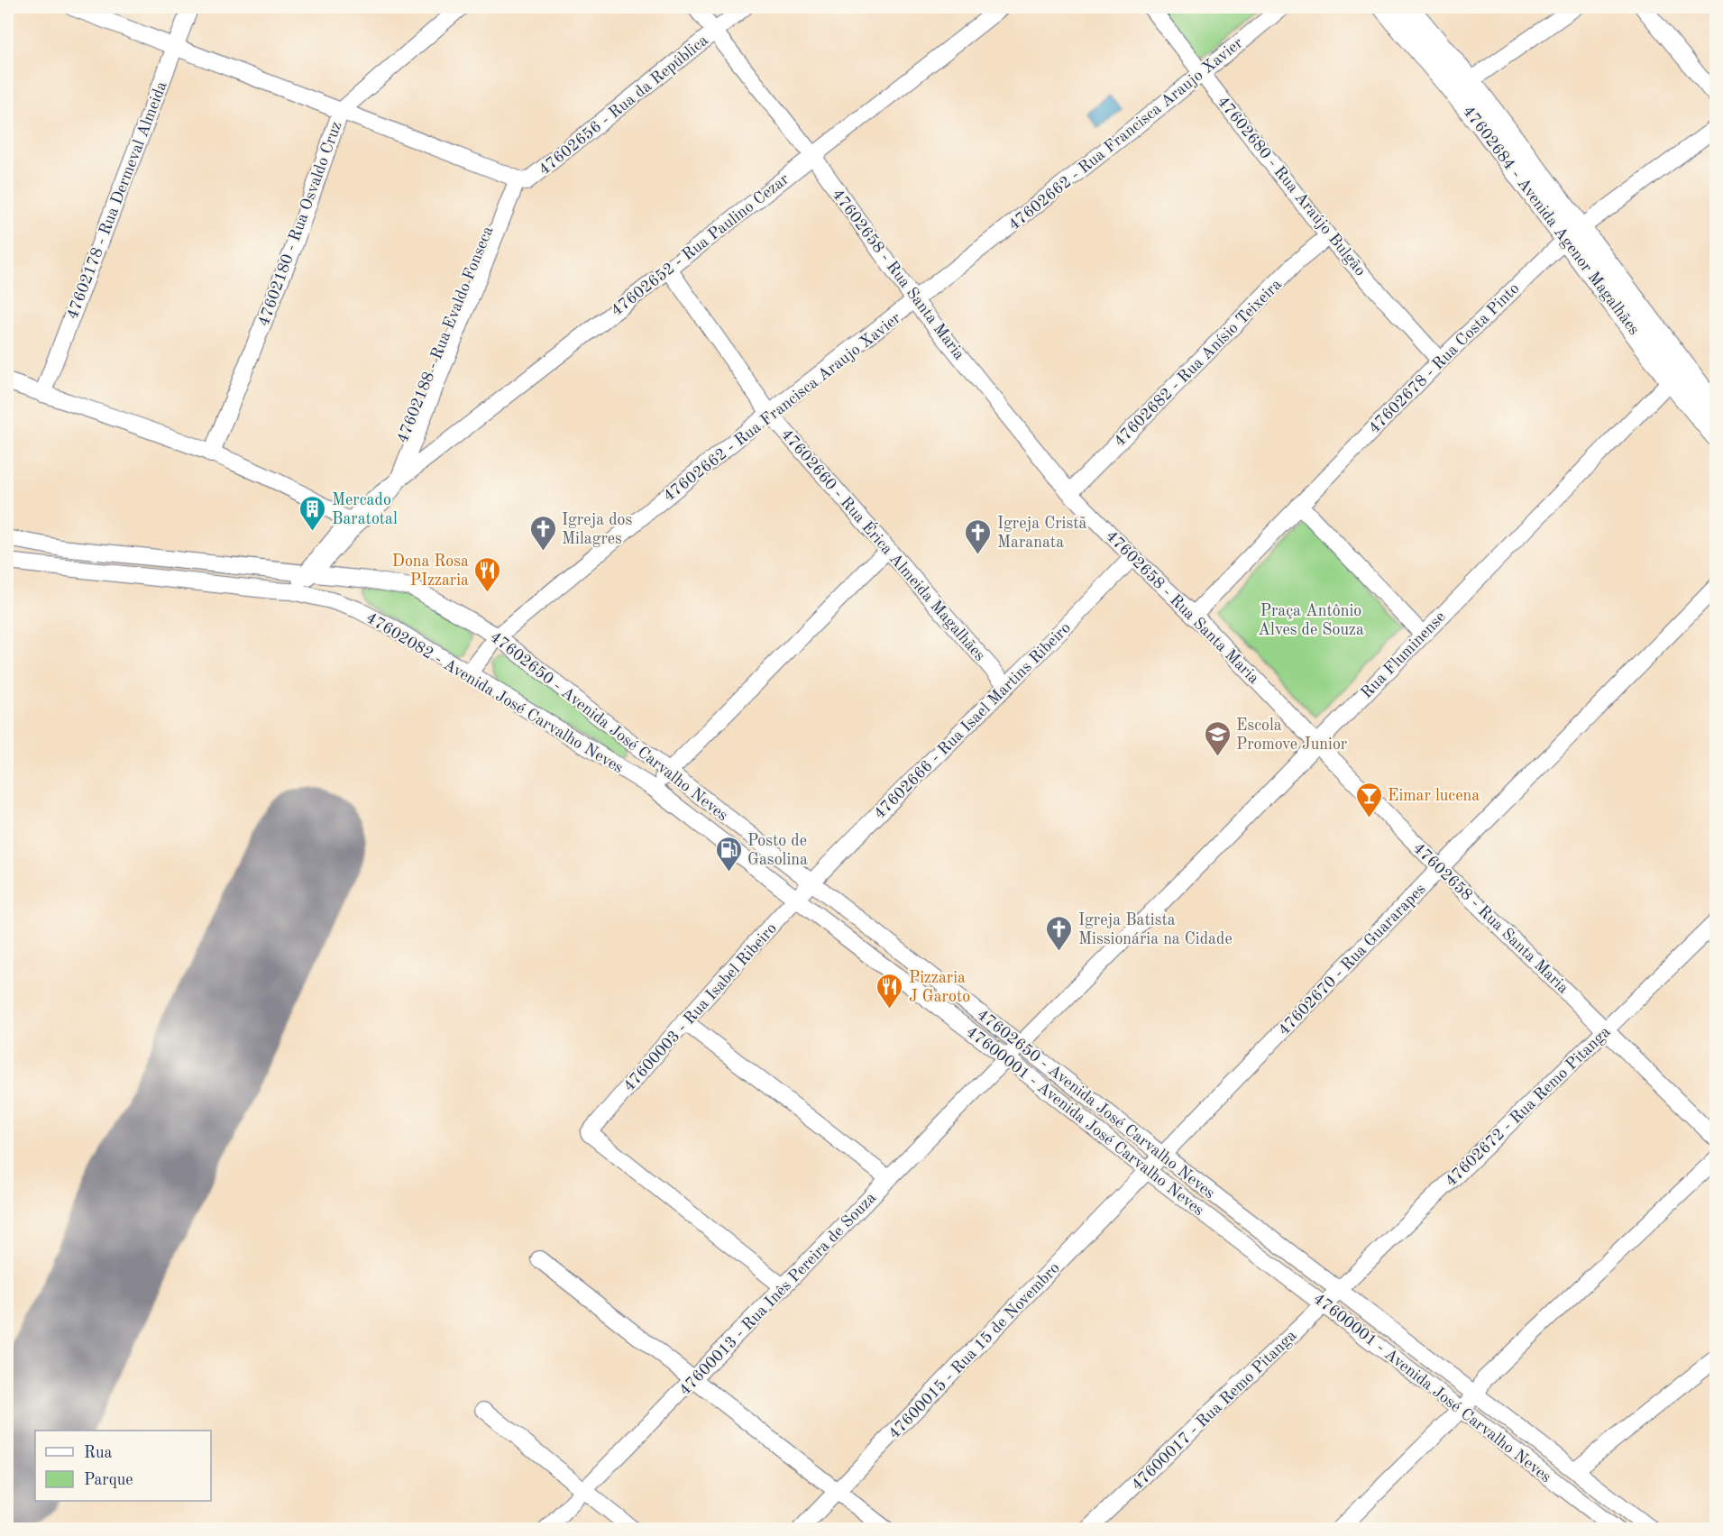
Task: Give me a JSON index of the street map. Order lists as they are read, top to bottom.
{
  "streets": {
    "main road": ["47602684 - Avenida Agenor Magalhães"],
    "street": [
      "47602656 - Rua da República",
      "47602662 - Rua Francisca Araujo Xavier",
      "47602680 - Rua Araújo Bulgão",
      "47602178 - Rua Dermeval Almeida",
      "47602180 - Rua Osvaldo Cruz",
      "47602652 - Rua Paulino Cezar",
      "47602658 - Rua Santa Maria",
      "47602188 - Rua Evaldo Fonseca",
      "47602678 - Rua Costa Pinto",
      "47602682 - Rua Anísio Teixeira",
      "47602660 - Rua Érica Almeida Magalhães",
      "Rua Fluminense",
      "47602082 - Avenida José Carvalho Neves",
      "47602666 - Rua Isael Martins Ribeiro",
      "47602650 - Avenida José Carvalho Neves",
      "47602670 - Rua Guararapes",
      "47600003 - Rua Isabel Ribeiro",
      "47602672 - Rua Remo Pitanga",
      "47600001 - Avenida José Carvalho Neves",
      "47600013 - Rua Inês Pereira de Souza",
      "47600015 - Rua 15 de Novembro",
      "47600017 - Rua Remo Pitanga"
    ]
  },
  "crossings": [
    ["47602656 - Rua da República", "47602658 - Rua Santa Maria"],
    ["47602662 - Rua Francisca Araujo Xavier", "47602680 - Rua Araújo Bulgão"],
    ["47602662 - Rua Francisca Araujo Xavier", "47602658 - Rua Santa Maria"],
    ["47602662 - Rua Francisca Araujo Xavier", "47602660 - Rua Érica Almeida Magalhães"],
    ["47602662 - Rua Francisca Araujo Xavier", "47602082 - Avenida José Carvalho Neves"],
    ["47602662 - Rua Francisca Araujo Xavier", "47602650 - Avenida José Carvalho Neves"],
    ["47602680 - Rua Araújo Bulgão", "47602678 - Rua Costa Pinto"],
    ["47602680 - Rua Araújo Bulgão", "47602682 - Rua Anísio Teixeira"],
    ["47602684 - Avenida Agenor Magalhães", "47602678 - Rua Costa Pinto"],
    ["47602684 - Avenida Agenor Magalhães", "Rua Fluminense"],
    ["47602652 - Rua Paulino Cezar", "47602658 - Rua Santa Maria"],
    ["47602652 - Rua Paulino Cezar", "47602188 - Rua Evaldo Fonseca"],
    ["47602652 - Rua Paulino Cezar", "47602660 - Rua Érica Almeida Magalhães"],
    ["47602652 - Rua Paulino Cezar", "47602082 - Avenida José Carvalho Neves"],
    ["47602652 - Rua Paulino Cezar", "47602650 - Avenida José Carvalho Neves"],
    ["47602658 - Rua Santa Maria", "47602678 - Rua Costa Pinto"],
    ["47602658 - Rua Santa Maria", "47602682 - Rua Anísio Teixeira"],
    ["47602658 - Rua Santa Maria", "Rua Fluminense"],
    ["47602658 - Rua Santa Maria", "47602666 - Rua Isael Martins Ribeiro"],
    ["47602658 - Rua Santa Maria", "47602670 - Rua Guararapes"],
    ["47602658 - Rua Santa Maria", "47602672 - Rua Remo Pitanga"],
    ["47602660 - Rua Érica Almeida Magalhães", "47602666 - Rua Isael Martins Ribeiro"],
    ["Rua Fluminense", "47602650 - Avenida José Carvalho Neves"],
    ["Rua Fluminense", "47600001 - Avenida José Carvalho Neves"],
    ["Rua Fluminense", "47600013 - Rua Inês Pereira de Souza"],
    ["47602082 - Avenida José Carvalho Neves", "47600001 - Avenida José Carvalho Neves"],
    ["47602666 - Rua Isael Martins Ribeiro", "47602650 - Avenida José Carvalho Neves"],
    ["47602666 - Rua Isael Martins Ribeiro", "47600003 - Rua Isabel Ribeiro"],
    ["47602650 - Avenida José Carvalho Neves", "47602670 - Rua Guararapes"],
    ["47602650 - Avenida José Carvalho Neves", "47600003 - Rua Isabel Ribeiro"],
    ["47602650 - Avenida José Carvalho Neves", "47602672 - Rua Remo Pitanga"],
    ["47602650 - Avenida José Carvalho Neves", "47600017 - Rua Remo Pitanga"],
    ["47602670 - Rua Guararapes", "47600001 - Avenida José Carvalho Neves"],
    ["47602670 - Rua Guararapes", "47600015 - Rua 15 de Novembro"],
    ["47600003 - Rua Isabel Ribeiro", "47600001 - Avenida José Carvalho Neves"],
    ["47600003 - Rua Isabel Ribeiro", "47600013 - Rua Inês Pereira de Souza"],
    ["47602672 - Rua Remo Pitanga", "47600017 - Rua Remo Pitanga"],
    ["47600001 - Avenida José Carvalho Neves", "47600013 - Rua Inês Pereira de Souza"],
    ["47600001 - Avenida José Carvalho Neves", "47600015 - Rua 15 de Novembro"],
    ["47600001 - Avenida José Carvalho Neves", "47600017 - Rua Remo Pitanga"]
  ],
  "parks": ["Praça Antônio Alves de Souza"],
  "places": {
    "building": ["Mercado Baratotal"],
    "church": ["Igreja dos Milagres", "Igreja Cristã Maranata", "Igreja Batista Missionária na Cidade"],
    "restaurant": ["Dona Rosa PIzzaria", "Pizzaria J Garoto"],
    "school or university": ["Escola Promove Junior"],
    "bar": ["Eimar lucena"],
    "fuel station": ["Posto de Gasolina"]
  },
  "legend": ["Rua", "Parque"]
}
